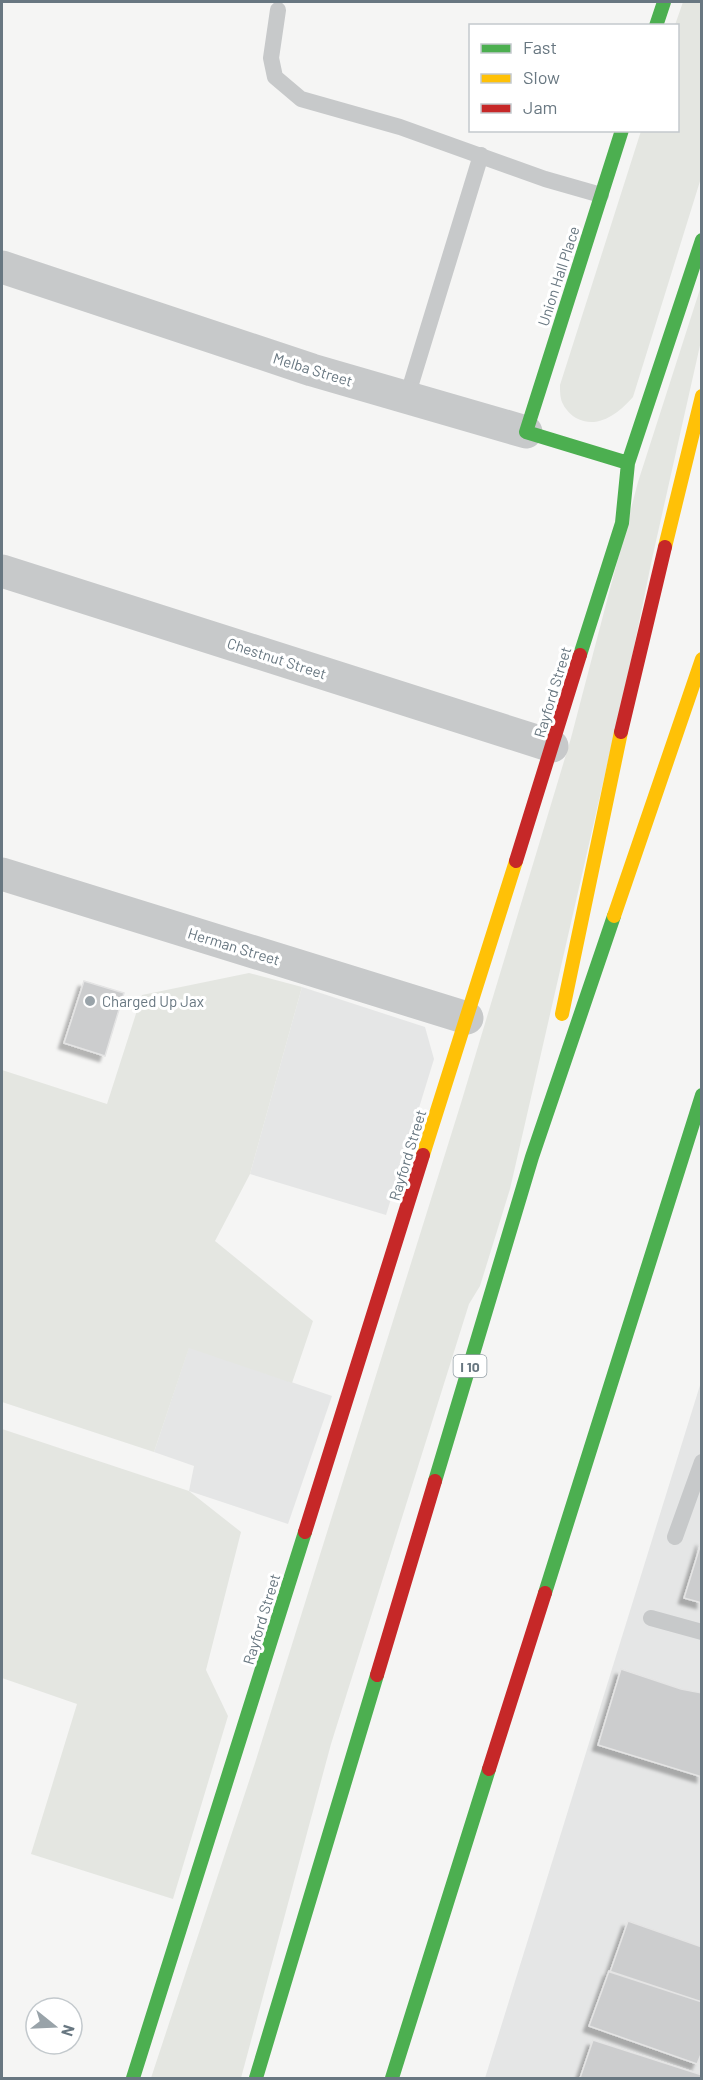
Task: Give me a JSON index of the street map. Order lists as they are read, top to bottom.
{
  "streets": {
    "main road": [
      "Union Hall Place",
      "Melba Street",
      "Rayford Street",
      "I 10"
    ],
    "street": ["Chestnut Street", "Herman Street"]
  },
  "crossings": [
    ["Union Hall Place", "Melba Street"],
    ["Melba Street", "Rayford Street"],
    ["Chestnut Street", "Rayford Street"],
    ["Rayford Street", "Herman Street"]
  ],
  "places": ["Charged Up Jax"],
  "legend": ["Fast", "Slow", "Jam"],
  "north": "right"
}
